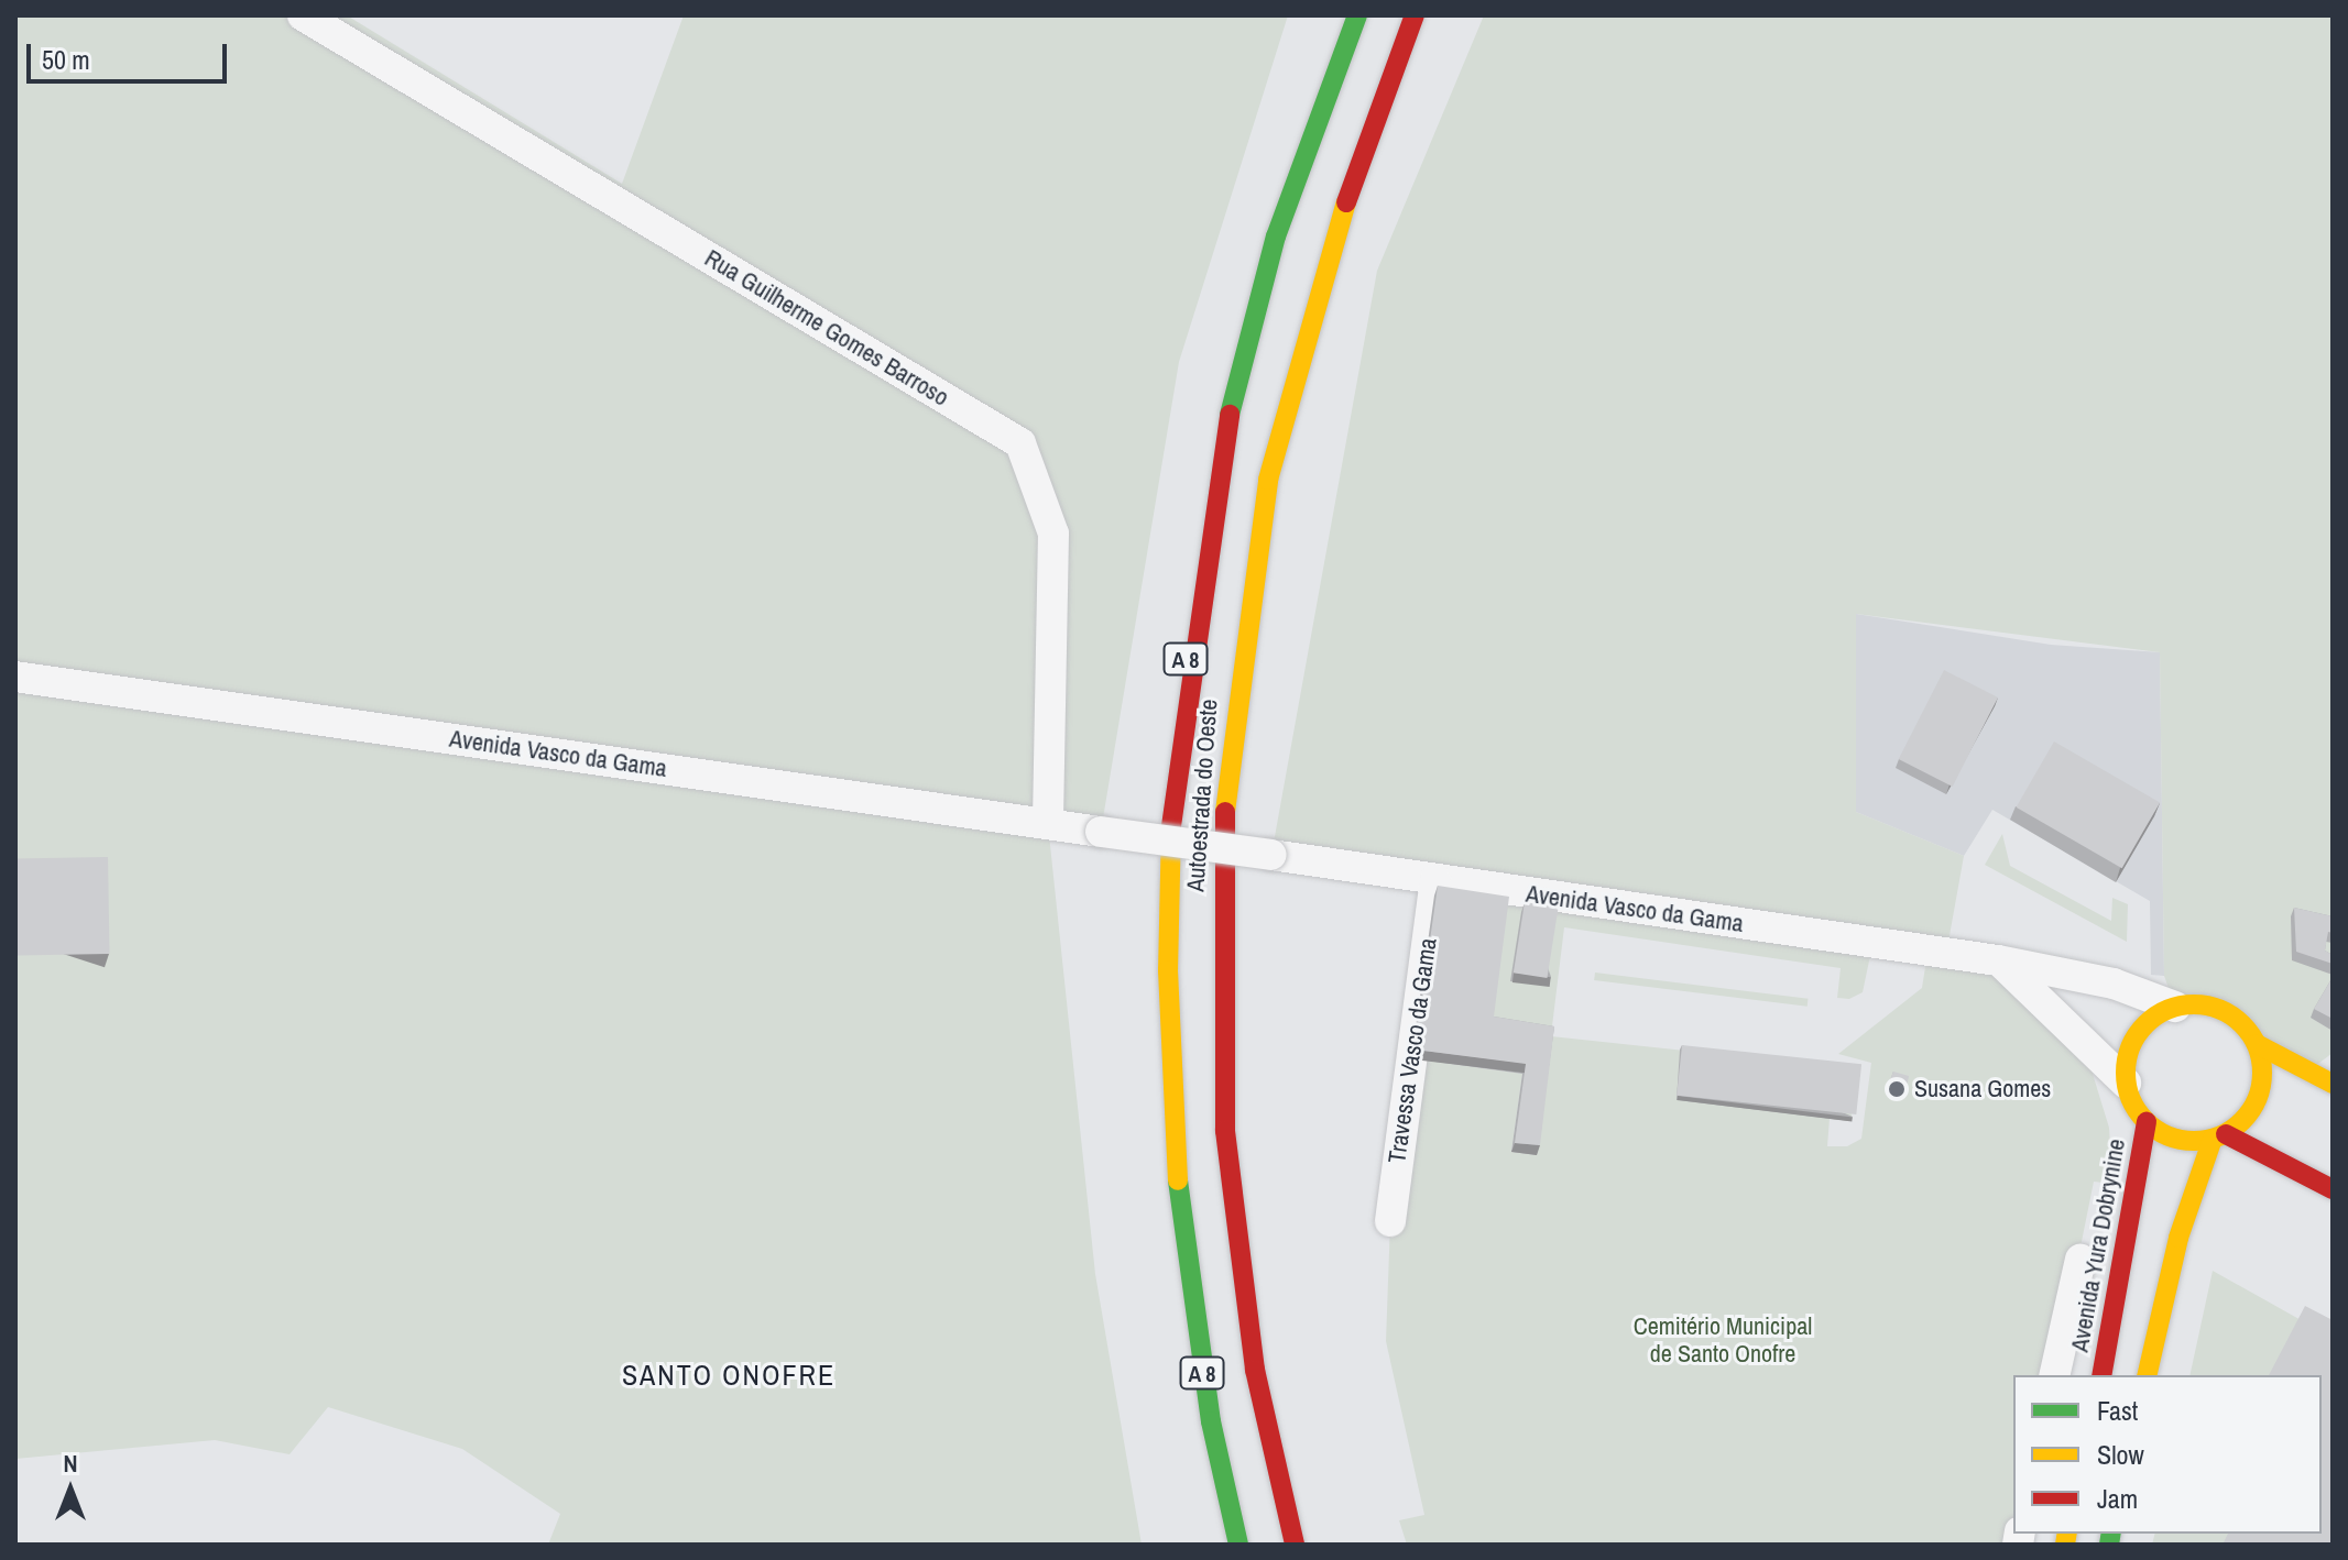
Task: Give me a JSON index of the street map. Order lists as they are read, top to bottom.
{
  "streets": {
    "main road": ["A 8", "Autoestrada do Oeste", "Avenida Yura Dobrynine"],
    "street": ["Rua Guilherme Gomes Barroso", "Avenida Vasco da Gama", "Travessa Vasco da Gama"]
  },
  "crossings": [
    ["Rua Guilherme Gomes Barroso", "Avenida Vasco da Gama"],
    ["Avenida Vasco da Gama", "Travessa Vasco da Gama"],
    ["Avenida Vasco da Gama", "Avenida Yura Dobrynine"]
  ],
  "districts": ["SANTO ONOFRE"],
  "parks": ["Cemitério Municipal de Santo Onofre"],
  "places": ["Susana Gomes"],
  "legend": ["Fast", "Slow", "Jam"],
  "scale_bar": "50 m",
  "north": "top"
}
